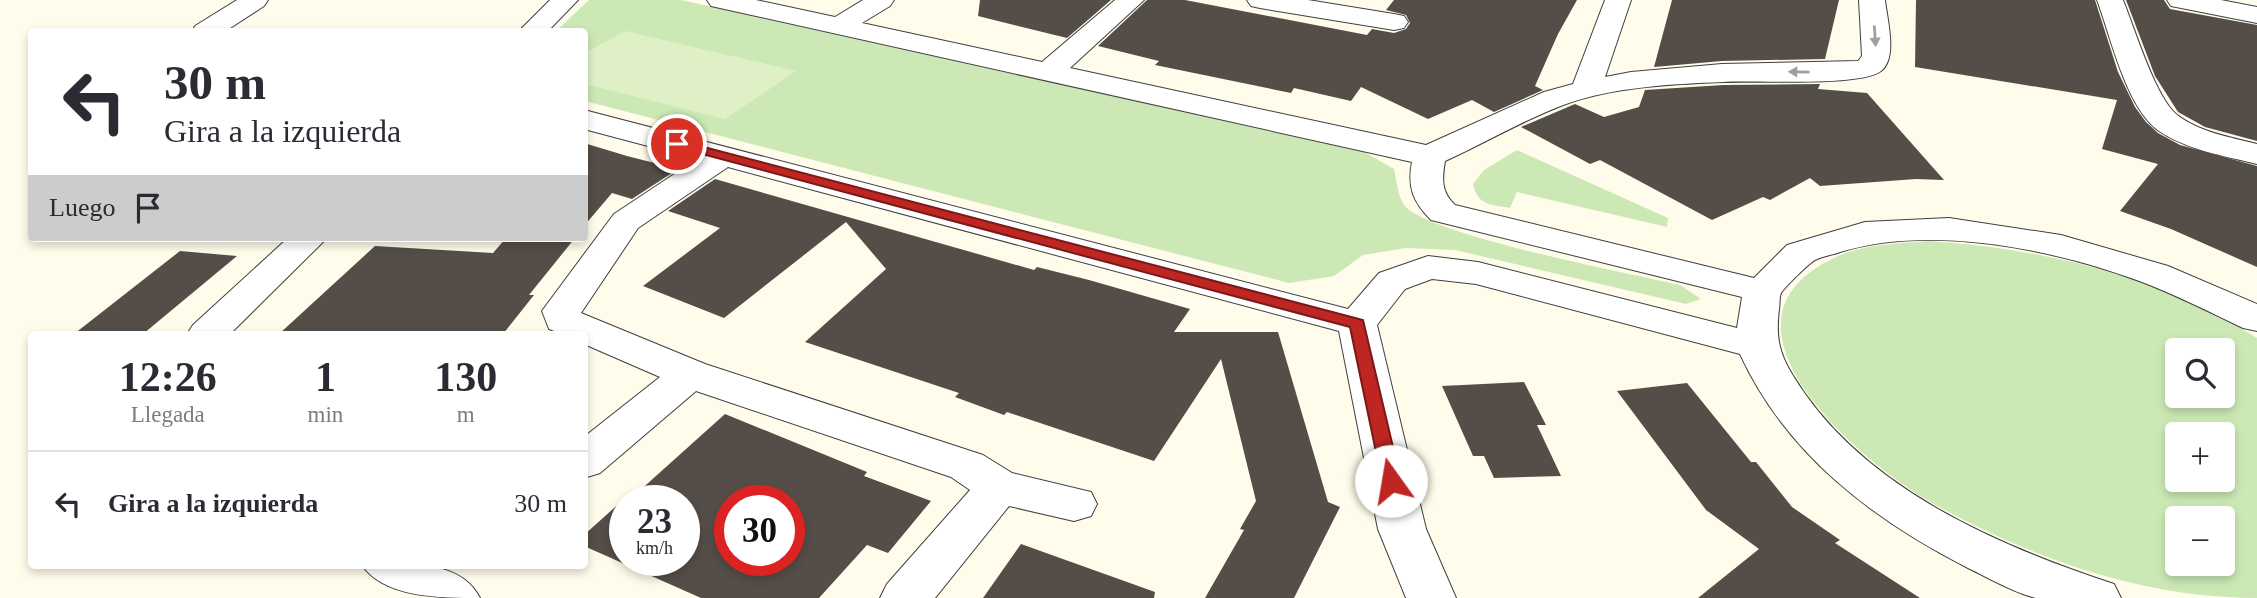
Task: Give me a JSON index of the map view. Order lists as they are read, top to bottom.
{
  "page": {
    "turn": ["30 m", "Gira a la izquierda"],
    "then": "Luego",
    "eta": [
      "12:26",
      "Llegada",
      "1",
      "min",
      "130",
      "m"
    ],
    "map_buttons": ["+", "−"],
    "list": [
      {
        "name": "Gira a la izquierda",
        "value": "30 m"
      }
    ],
    "speed": "23 km/h",
    "limit": "30"
  }
}
